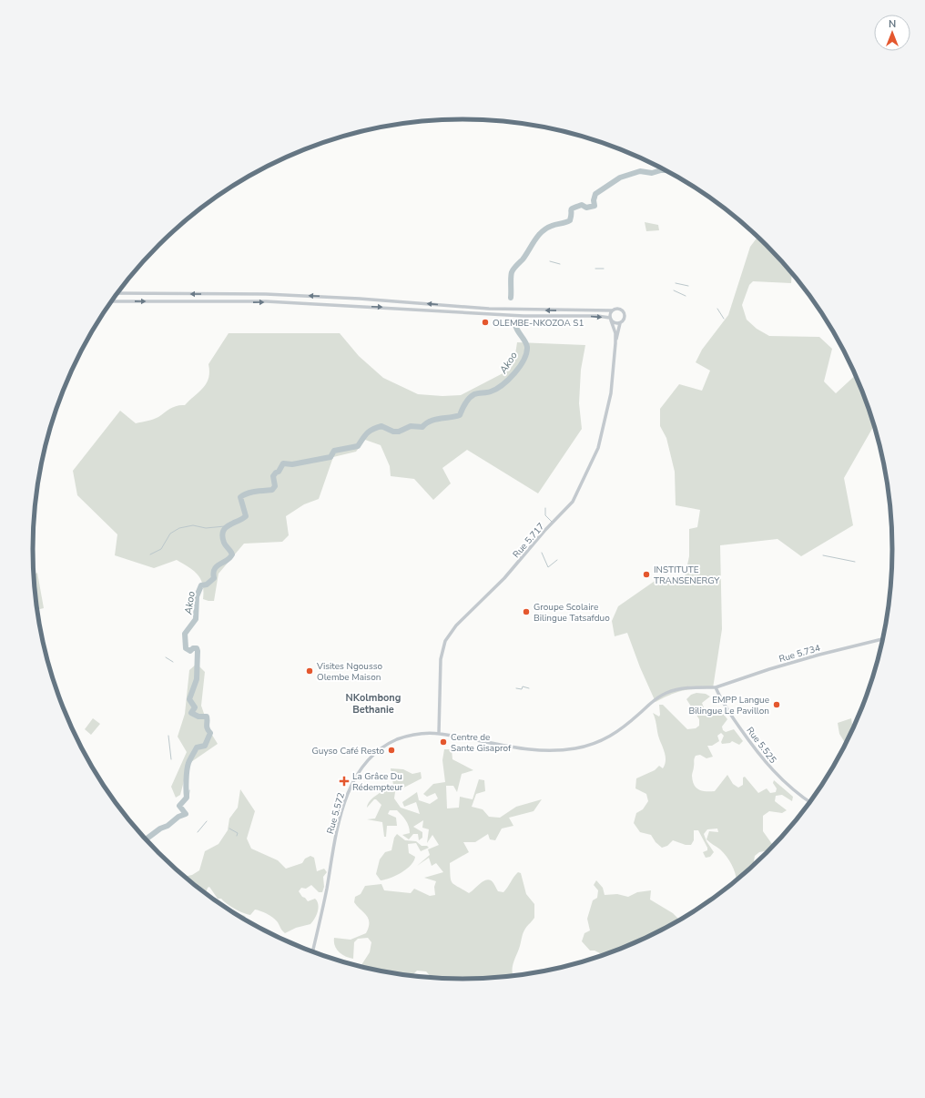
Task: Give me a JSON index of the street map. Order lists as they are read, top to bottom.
{
  "streets": {
    "street": [
      "Rue 5.717",
      "Rue 5.734",
      "Rue 5.525",
      "Rue 5.572"
    ]
  },
  "crossings": [
    ["Rue 5.717", "Rue 5.572"],
    ["Rue 5.734", "Rue 5.525"],
    ["Rue 5.734", "Rue 5.572"],
    ["Rue 5.525", "Rue 5.572"]
  ],
  "districts": ["NKolmbong Bethanie"],
  "water": ["Akoo"],
  "places": {
    "other": [
      "OLEMBE-NKOZOA S1",
      "INSTITUTE TRANSENERGY",
      "Groupe Scolaire Bilingue Tatsafduo",
      "Visites Ngousso Olembe Maison",
      "EMPP Langue Bilingue Le Pavillon",
      "Centre de Sante Gisaprof",
      "Guyso Café Resto"
    ],
    "health": ["La Grâce Du Rédempteur"]
  },
  "north": "top"
}
